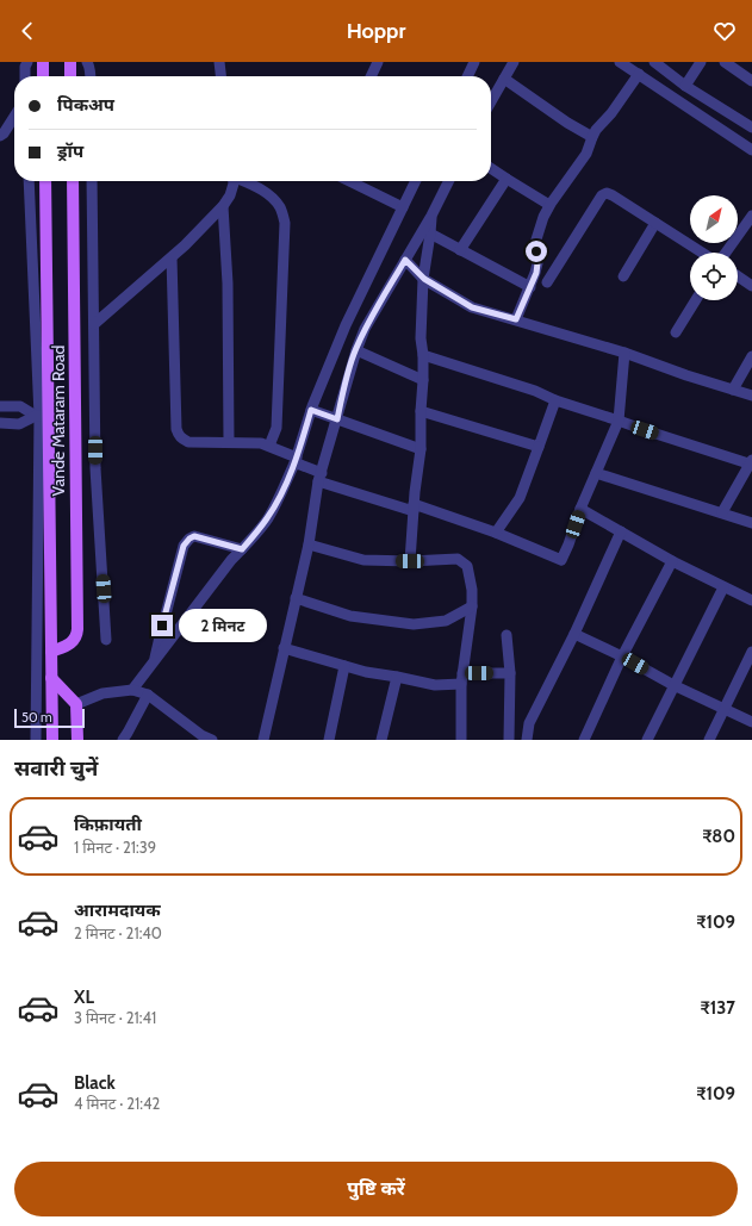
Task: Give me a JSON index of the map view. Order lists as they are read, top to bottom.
{
  "streets": {
    "main road": ["Vande Mataram Road"]
  },
  "scale_bar": "50 m",
  "north": "top right",
  "page": {
    "header": "Hoppr",
    "banner": ["पिकअप", "ड्रॉप"],
    "bubble": "2 मिनट",
    "scale": "50 m",
    "heading": "सवारी चुनें",
    "list": [
      {
        "name": "किफ़ायती",
        "note": "1 मिनट · 21:39",
        "value": "₹80"
      },
      {
        "name": "आरामदायक",
        "note": "2 मिनट · 21:40",
        "value": "₹109"
      },
      {
        "name": "XL",
        "note": "3 मिनट · 21:41",
        "value": "₹137"
      },
      {
        "name": "Black",
        "note": "4 मिनट · 21:42",
        "value": "₹109"
      }
    ],
    "buttons": "पुष्टि करें"
  }
}
